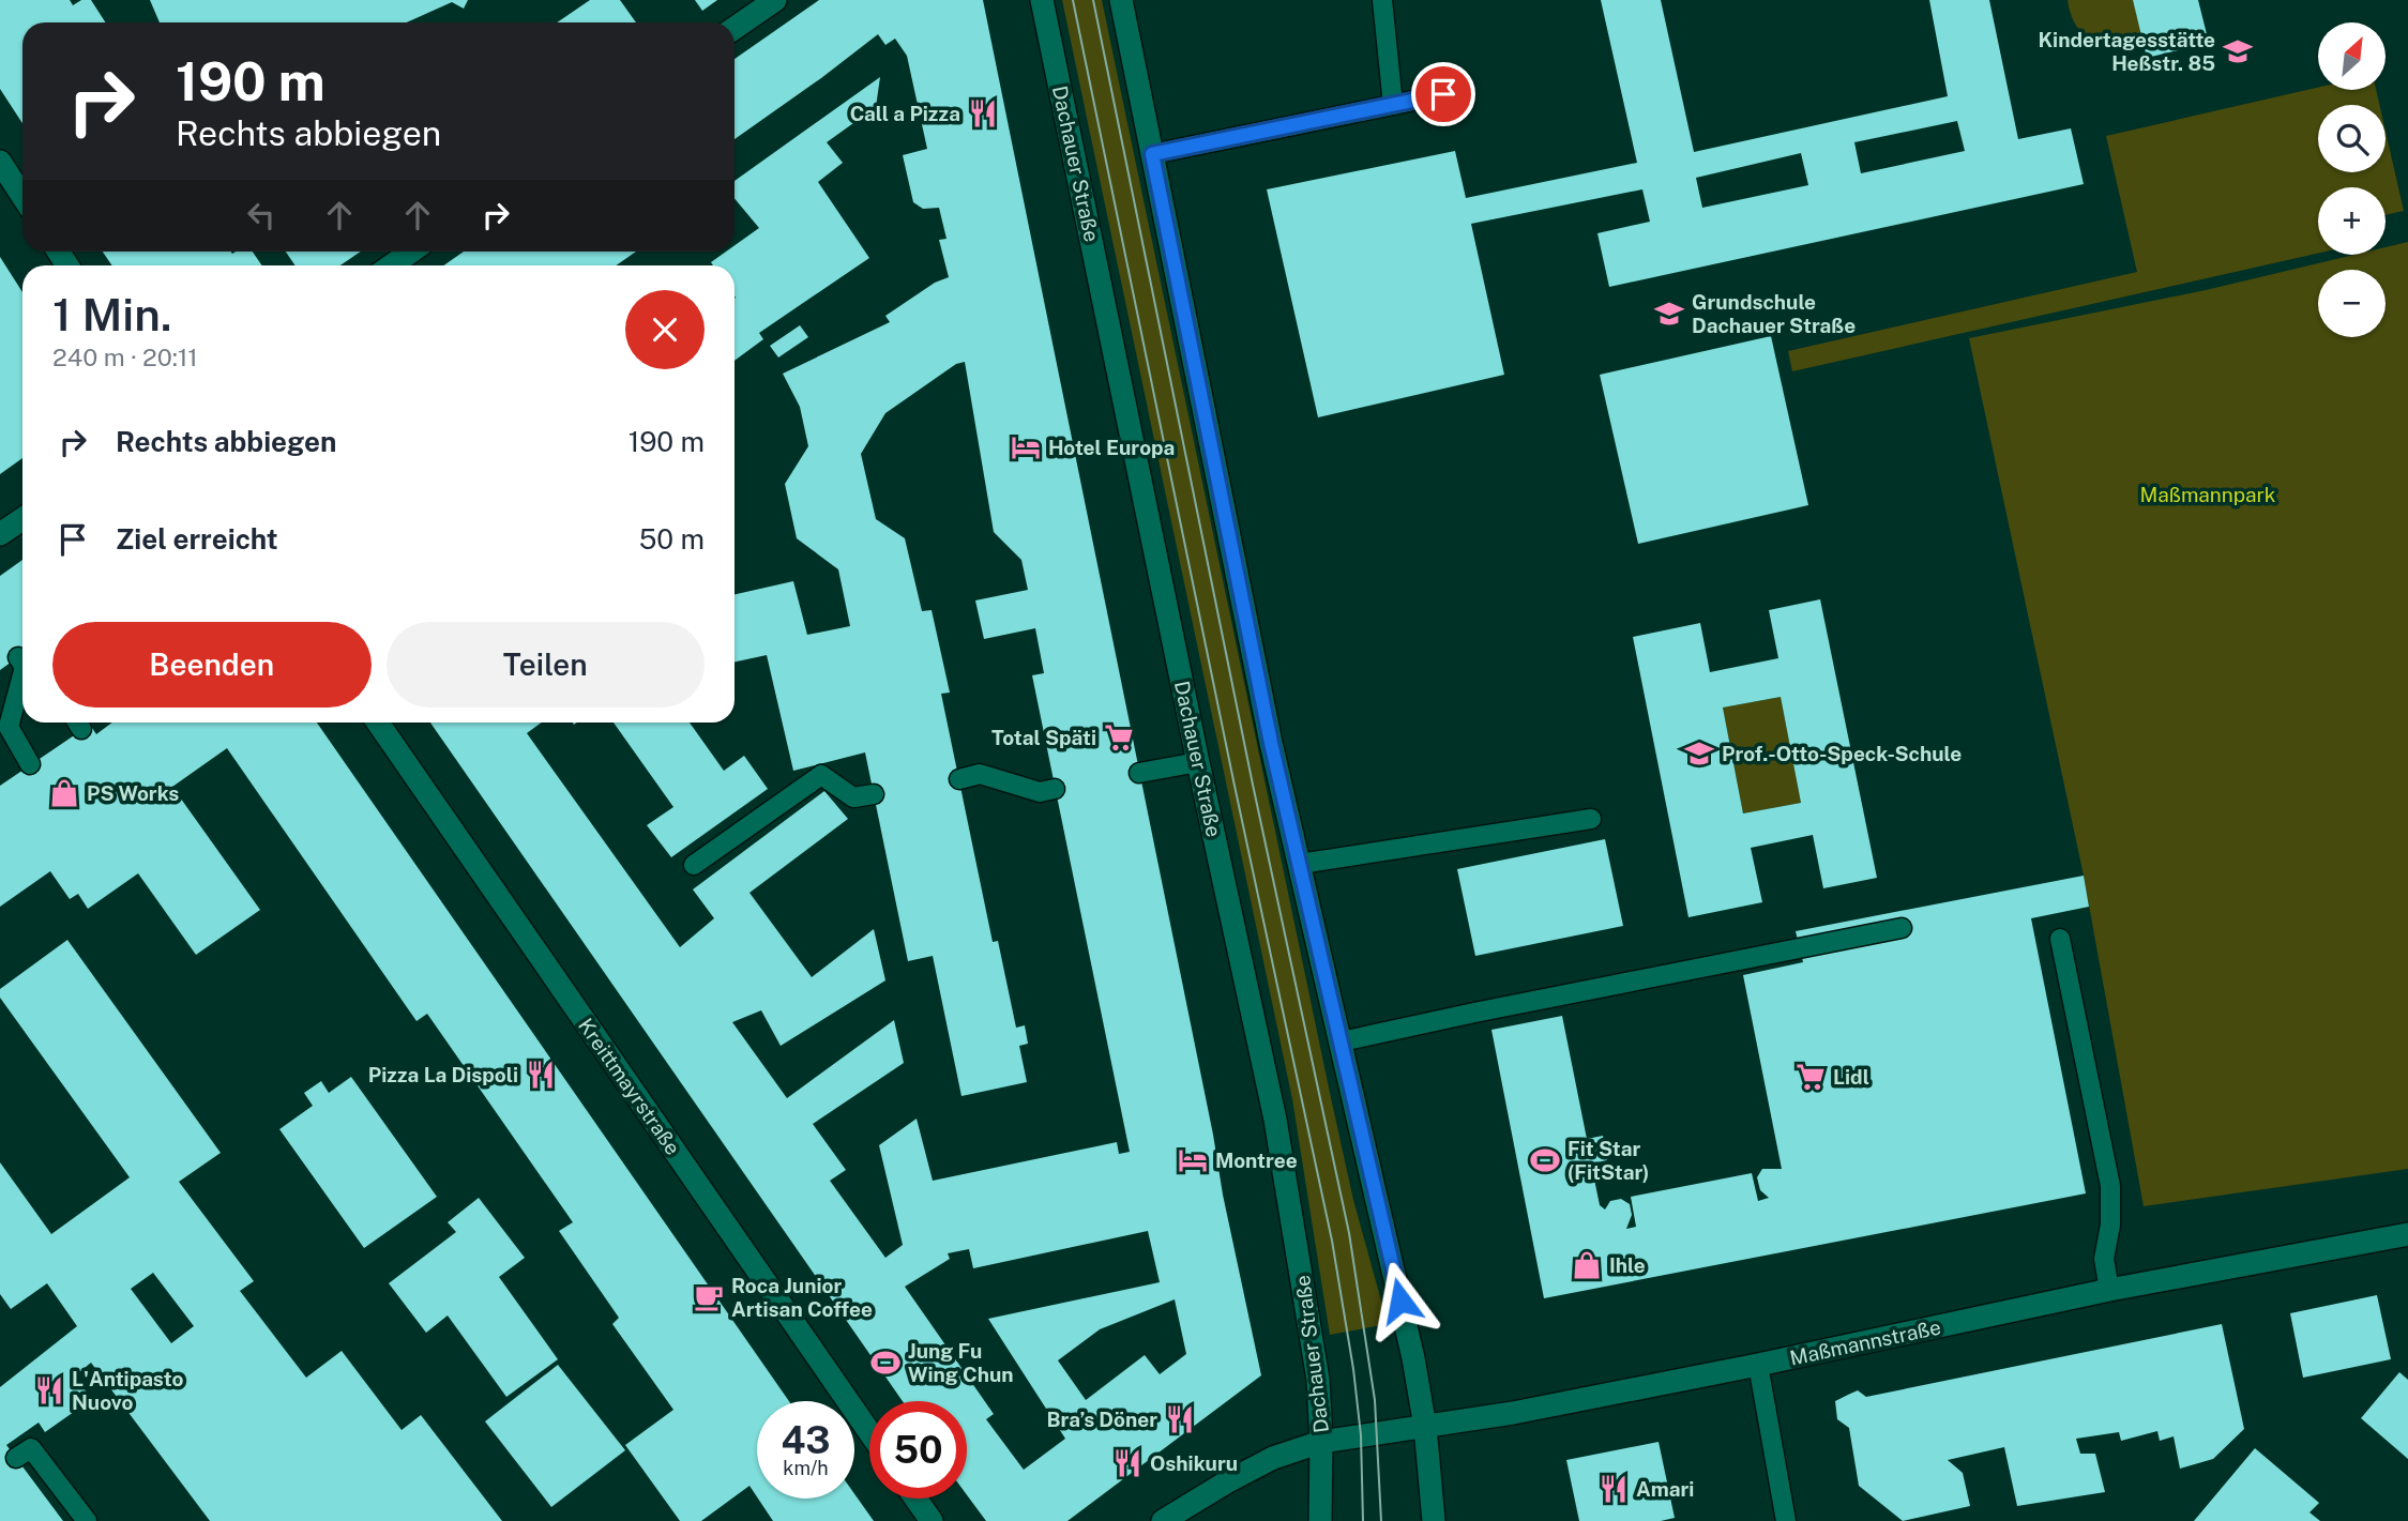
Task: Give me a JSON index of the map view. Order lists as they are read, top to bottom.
{
  "streets": {
    "main road": ["Dachauer Straße", "Kreittmayrstraße", "Maßmannstraße"]
  },
  "crossings": [
    ["Dachauer Straße", "Maßmannstraße"]
  ],
  "parks": ["Maßmannpark"],
  "places": {
    "school or university": ["Kindertagesstätte Heßstr. 85", "Grundschule Dachauer Straße", "Prof.-Otto-Speck-Schule"],
    "restaurant": [
      "Call a Pizza",
      "Pizza La Dispoli",
      "L'Antipasto Nuovo",
      "Bra’s Döner",
      "Oshikuru",
      "Amari"
    ],
    "hotel": ["Hotel Europa", "Montree"],
    "supermarket": ["Total Späti", "Lidl"],
    "shop": ["PS Works", "Ihle"],
    "sports": ["Fit Star (FitStar)", "Jung Fu Wing Chun"],
    "cafe": ["Roca Junior Artisan Coffee"]
  },
  "north": "top right",
  "page": {
    "map_buttons": ["+", "−"],
    "turn": ["190 m", "Rechts abbiegen"],
    "heading": ["1 Min.", "240 m · 20:11"],
    "list": [
      {
        "name": "Rechts abbiegen",
        "value": "190 m"
      },
      {
        "name": "Ziel erreicht",
        "value": "50 m"
      }
    ],
    "buttons": ["Beenden", "Teilen"],
    "speed": "43 km/h",
    "limit": "50"
  }
}
